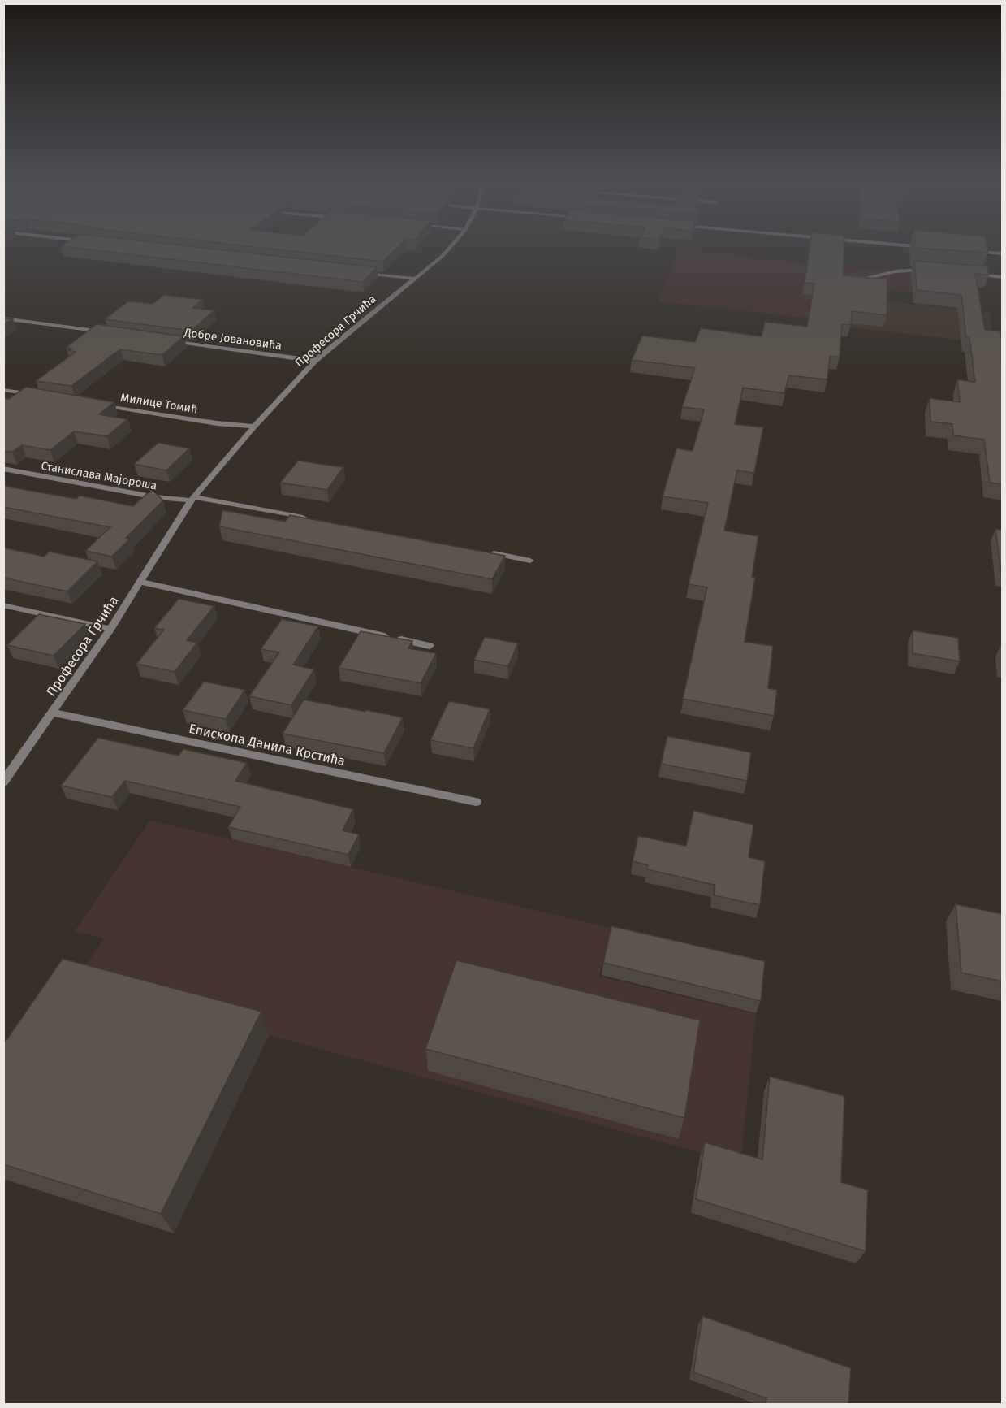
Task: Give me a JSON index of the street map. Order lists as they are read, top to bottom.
{
  "streets": {
    "street": [
      "Професора Грчића",
      "Добре Јовановића",
      "Милице Томић",
      "Станислава Мајороша",
      "Епископа Данила Крстића"
    ]
  },
  "crossings": [
    ["Професора Грчића", "Добре Јовановића"],
    ["Професора Грчића", "Милице Томић"],
    ["Професора Грчића", "Станислава Мајороша"],
    ["Професора Грчића", "Епископа Данила Крстића"]
  ]
}
